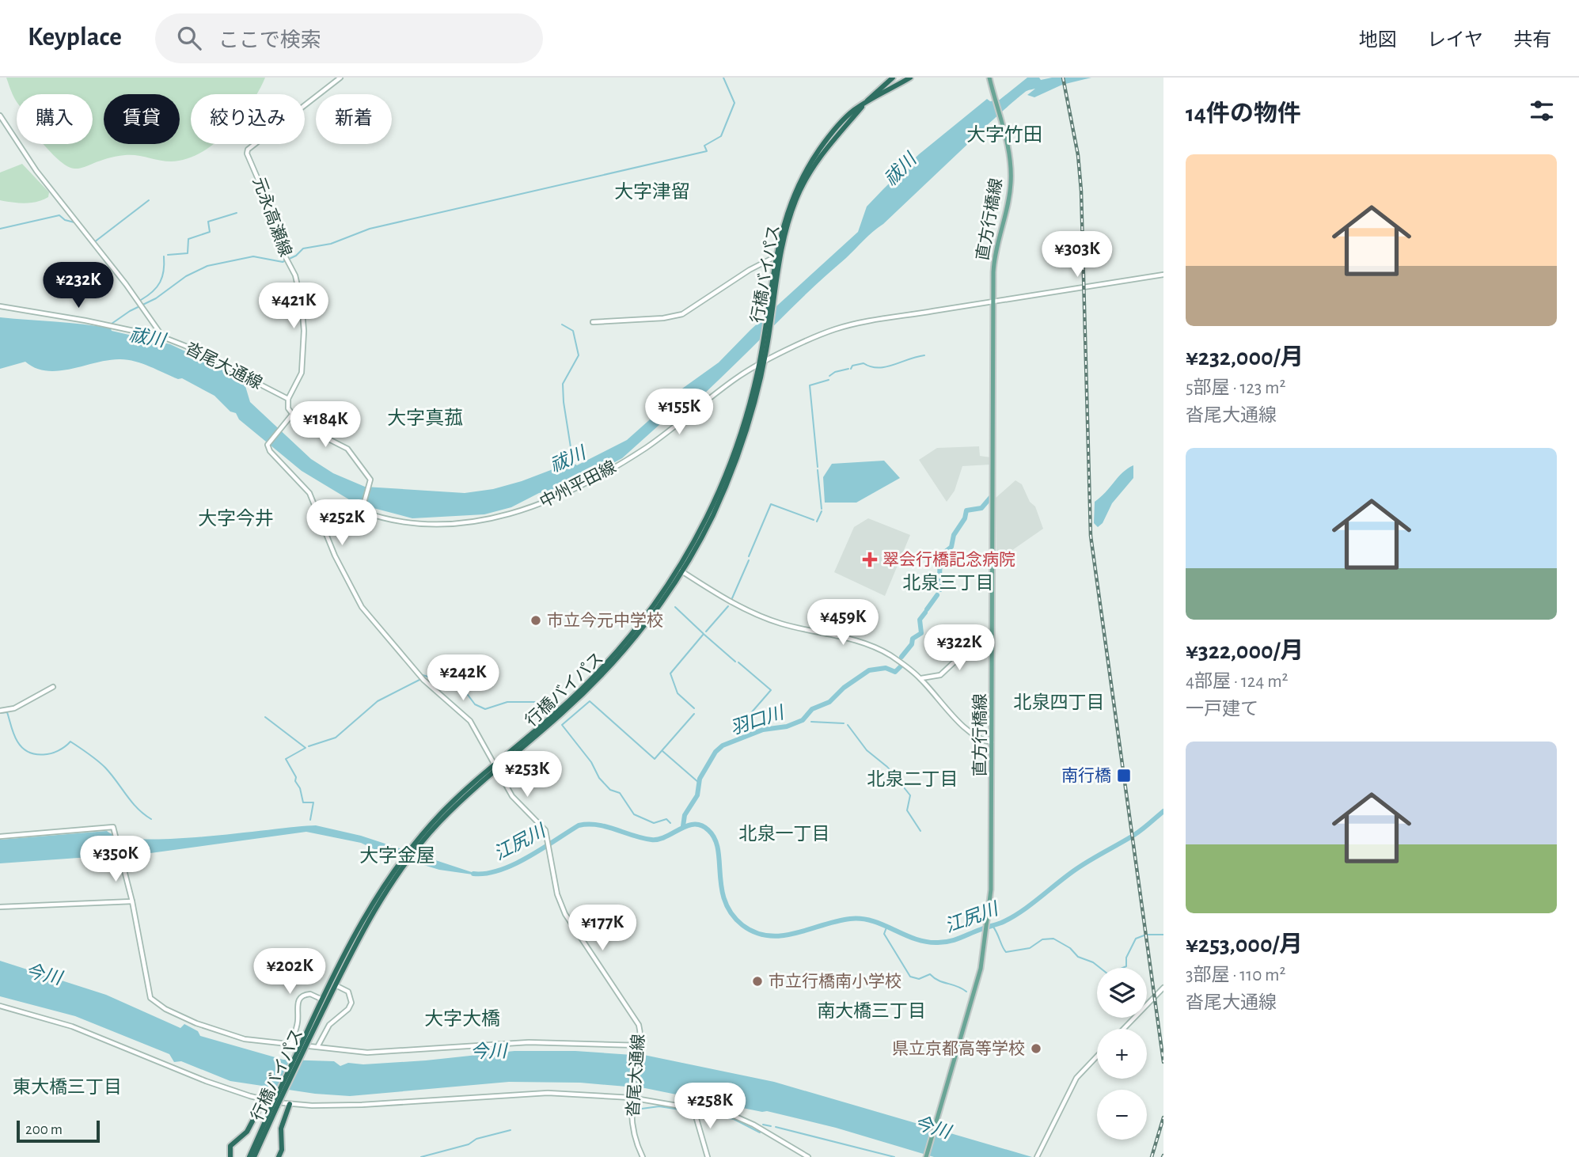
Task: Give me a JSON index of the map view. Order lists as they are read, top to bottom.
{
  "streets": {
    "highway": ["行橋バイパス"],
    "main road": ["直方行橋線"],
    "street": ["元永高瀬線", "沓尾大通線", "中州平田線"]
  },
  "crossings": [
    ["元永高瀬線", "沓尾大通線"],
    ["直方行橋線", "中州平田線"],
    ["行橋バイパス", "沓尾大通線"],
    ["行橋バイパス", "中州平田線"],
    ["沓尾大通線", "中州平田線"]
  ],
  "districts": [
    "大字竹田",
    "大字津留",
    "大字真菰",
    "大字今井",
    "北泉三丁目",
    "北泉四丁目",
    "北泉二丁目",
    "北泉一丁目",
    "大字金屋",
    "南大橋三丁目",
    "大字大橋",
    "東大橋三丁目"
  ],
  "water": [
    "祓川",
    "羽口川",
    "江尻川",
    "今川"
  ],
  "places": {
    "health": ["翠会行橋記念病院"],
    "other": ["市立今元中学校", "市立行橋南小学校", "県立京都高等学校"],
    "transit": ["南行橋"]
  },
  "scale_bar": "200 m",
  "page": {
    "header": "Keyplace",
    "search": "ここで検索",
    "nav": ["地図", "レイヤ", "共有"],
    "heading": "14件の物件",
    "chip": [
      "購入",
      "賃貸",
      "絞り込み",
      "新着"
    ],
    "list": [
      {
        "name": "¥232,000/月",
        "note": "5部屋 · 123 m² · 沓尾大通線"
      },
      {
        "name": "¥322,000/月",
        "note": "4部屋 · 124 m² · 一戸建て"
      },
      {
        "name": "¥253,000/月",
        "note": "3部屋 · 110 m² · 沓尾大通線"
      }
    ],
    "price": [
      "¥303K",
      "¥232K",
      "¥421K",
      "¥155K",
      "¥184K",
      "¥252K",
      "¥459K",
      "¥322K",
      "¥242K",
      "¥253K",
      "¥350K",
      "¥177K",
      "¥202K",
      "¥258K"
    ],
    "map_buttons": ["+", "−"],
    "scale": "200 m"
  }
}
